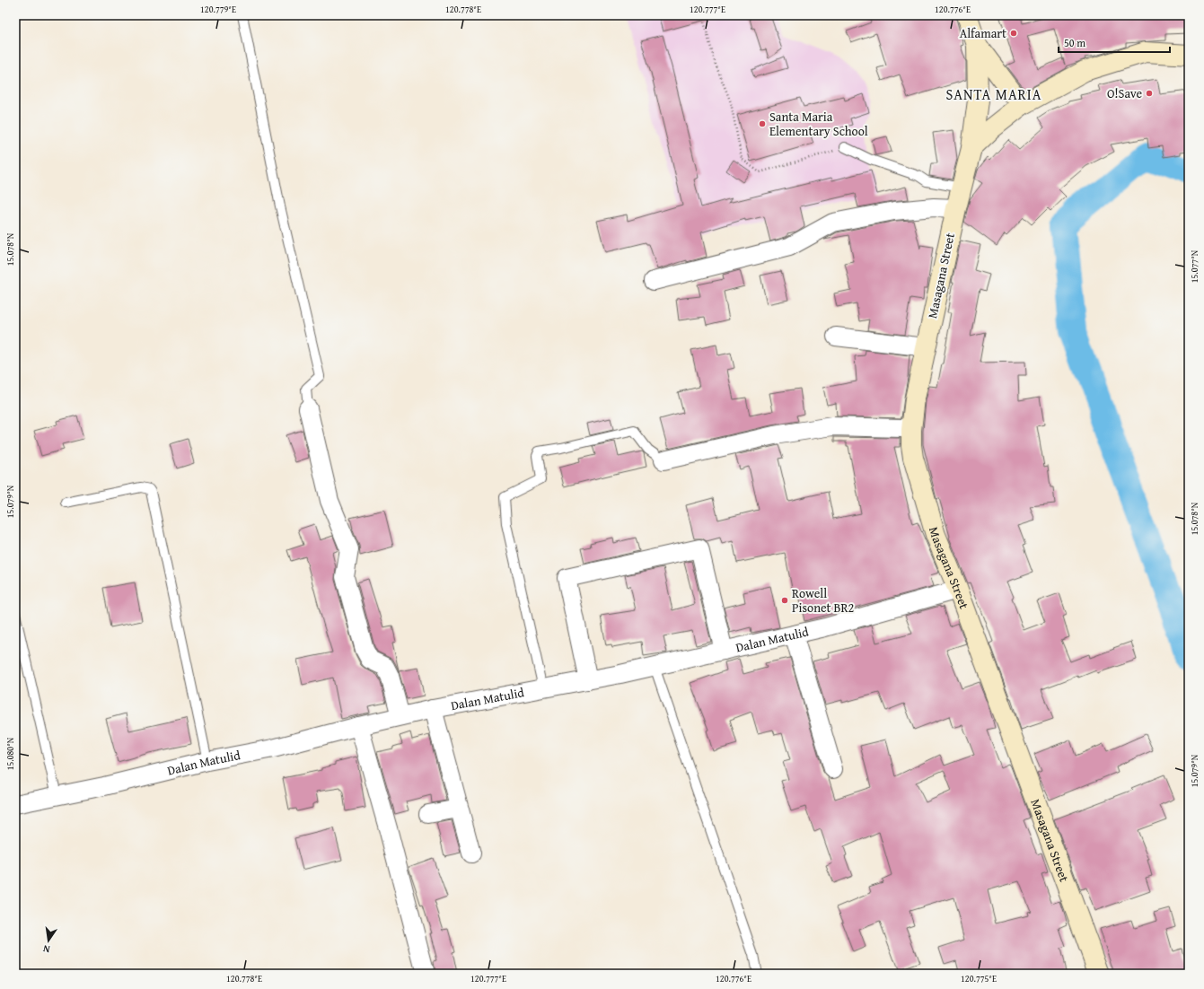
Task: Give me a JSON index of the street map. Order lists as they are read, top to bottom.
{
  "streets": {
    "street": ["Masagana Street", "Dalan Matulid"]
  },
  "crossings": [
    ["Masagana Street", "Dalan Matulid"]
  ],
  "districts": ["SANTA MARIA"],
  "places": [
    "Alfamart",
    "O!Save",
    "Santa Maria Elementary School",
    "Rowell Pisonet BR2"
  ],
  "scale_bar": "50 m",
  "north": "bottom",
  "coordinates": [
    "120.779°E",
    "120.778°E",
    "120.777°E",
    "120.776°E",
    "15.078°N",
    "15.077°N",
    "15.079°N",
    "15.080°N",
    "120.775°E"
  ]
}
